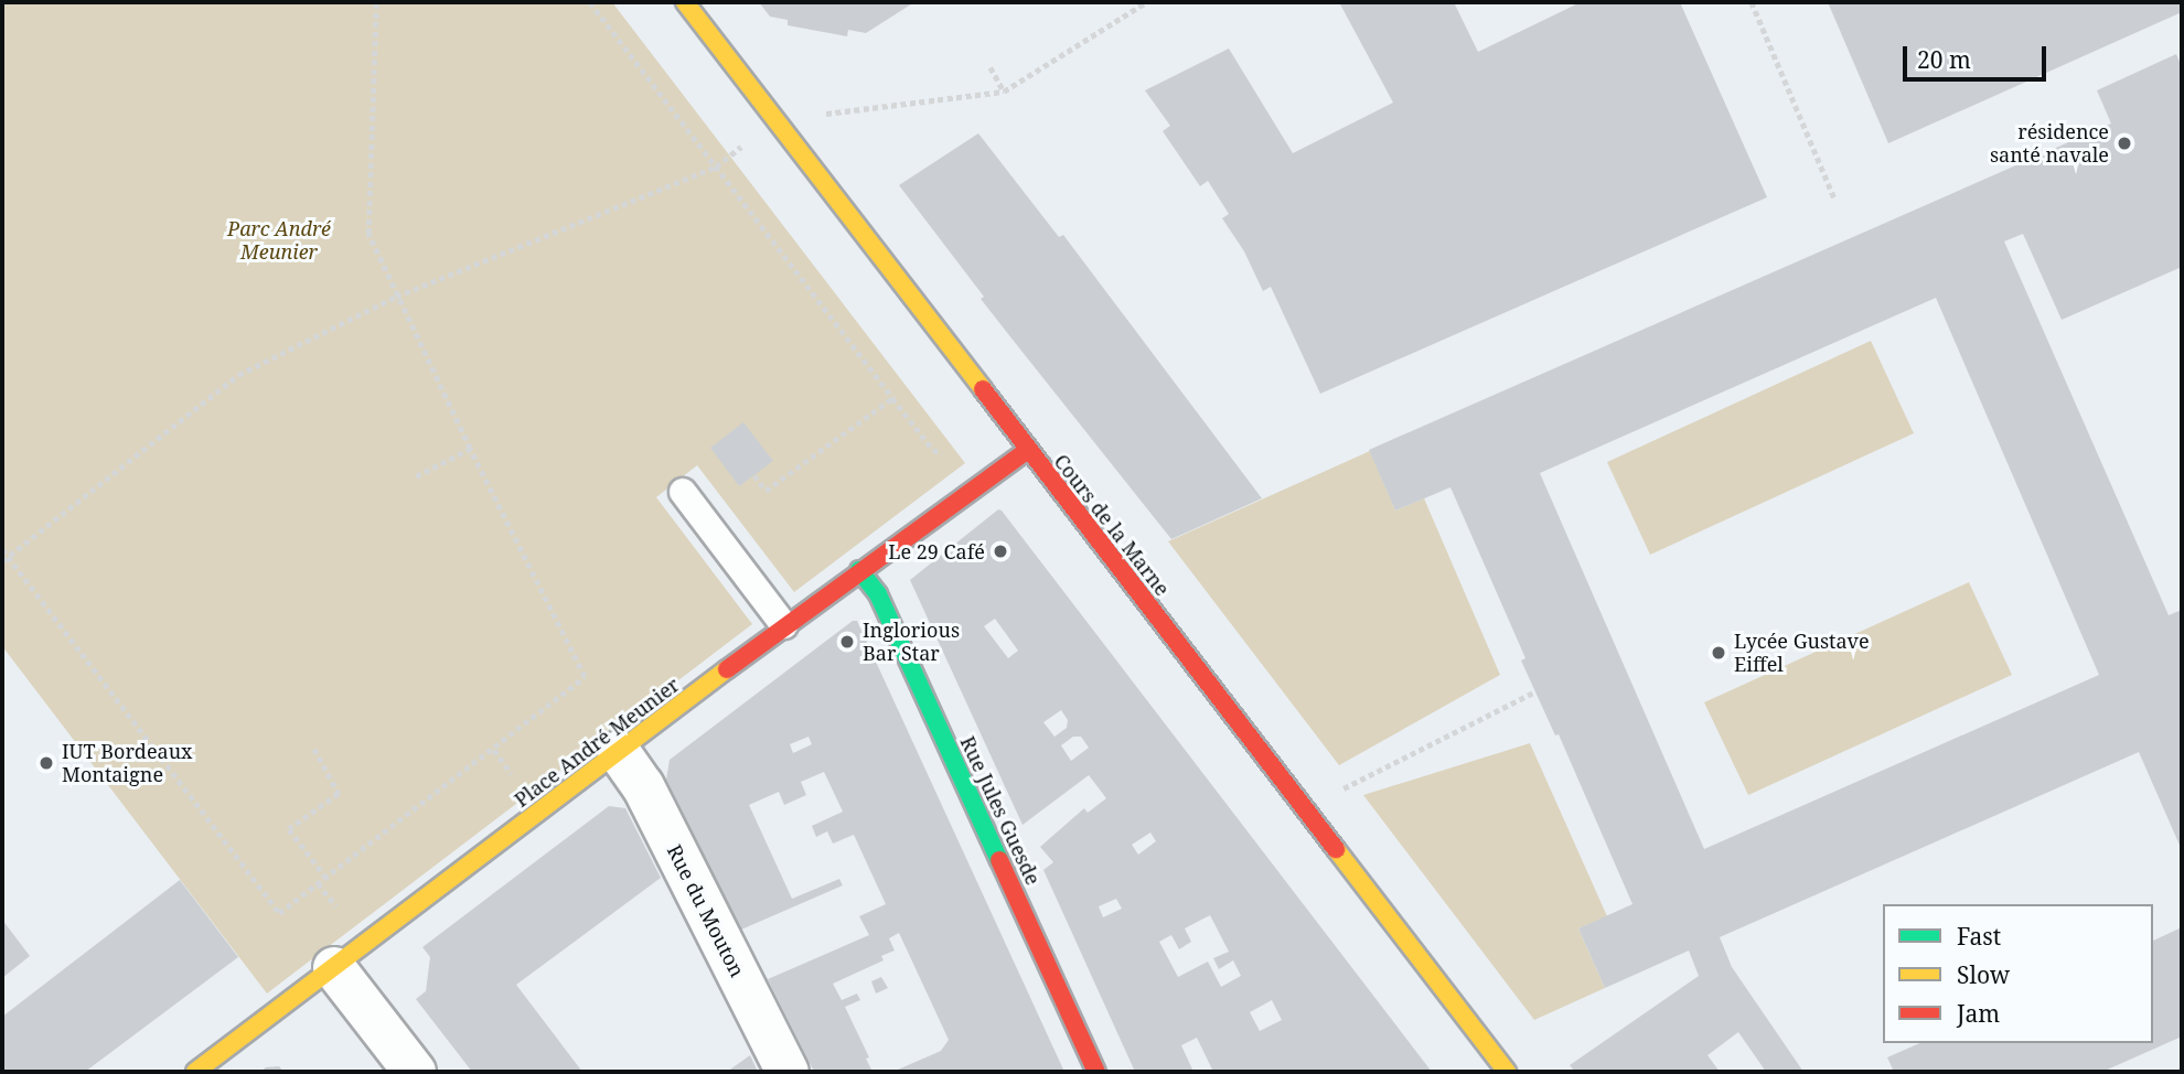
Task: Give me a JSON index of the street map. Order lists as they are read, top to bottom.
{
  "streets": {
    "street": [
      "Cours de la Marne",
      "Place André Meunier",
      "Rue Jules Guesde",
      "Rue du Mouton"
    ]
  },
  "crossings": [
    ["Cours de la Marne", "Place André Meunier"],
    ["Place André Meunier", "Rue Jules Guesde"],
    ["Place André Meunier", "Rue du Mouton"]
  ],
  "parks": ["Parc André Meunier"],
  "places": [
    "résidence santé navale",
    "Le 29 Café",
    "Inglorious Bar Star",
    "Lycée Gustave Eiffel",
    "IUT Bordeaux Montaigne"
  ],
  "legend": ["Fast", "Slow", "Jam"],
  "scale_bar": "20 m"
}
